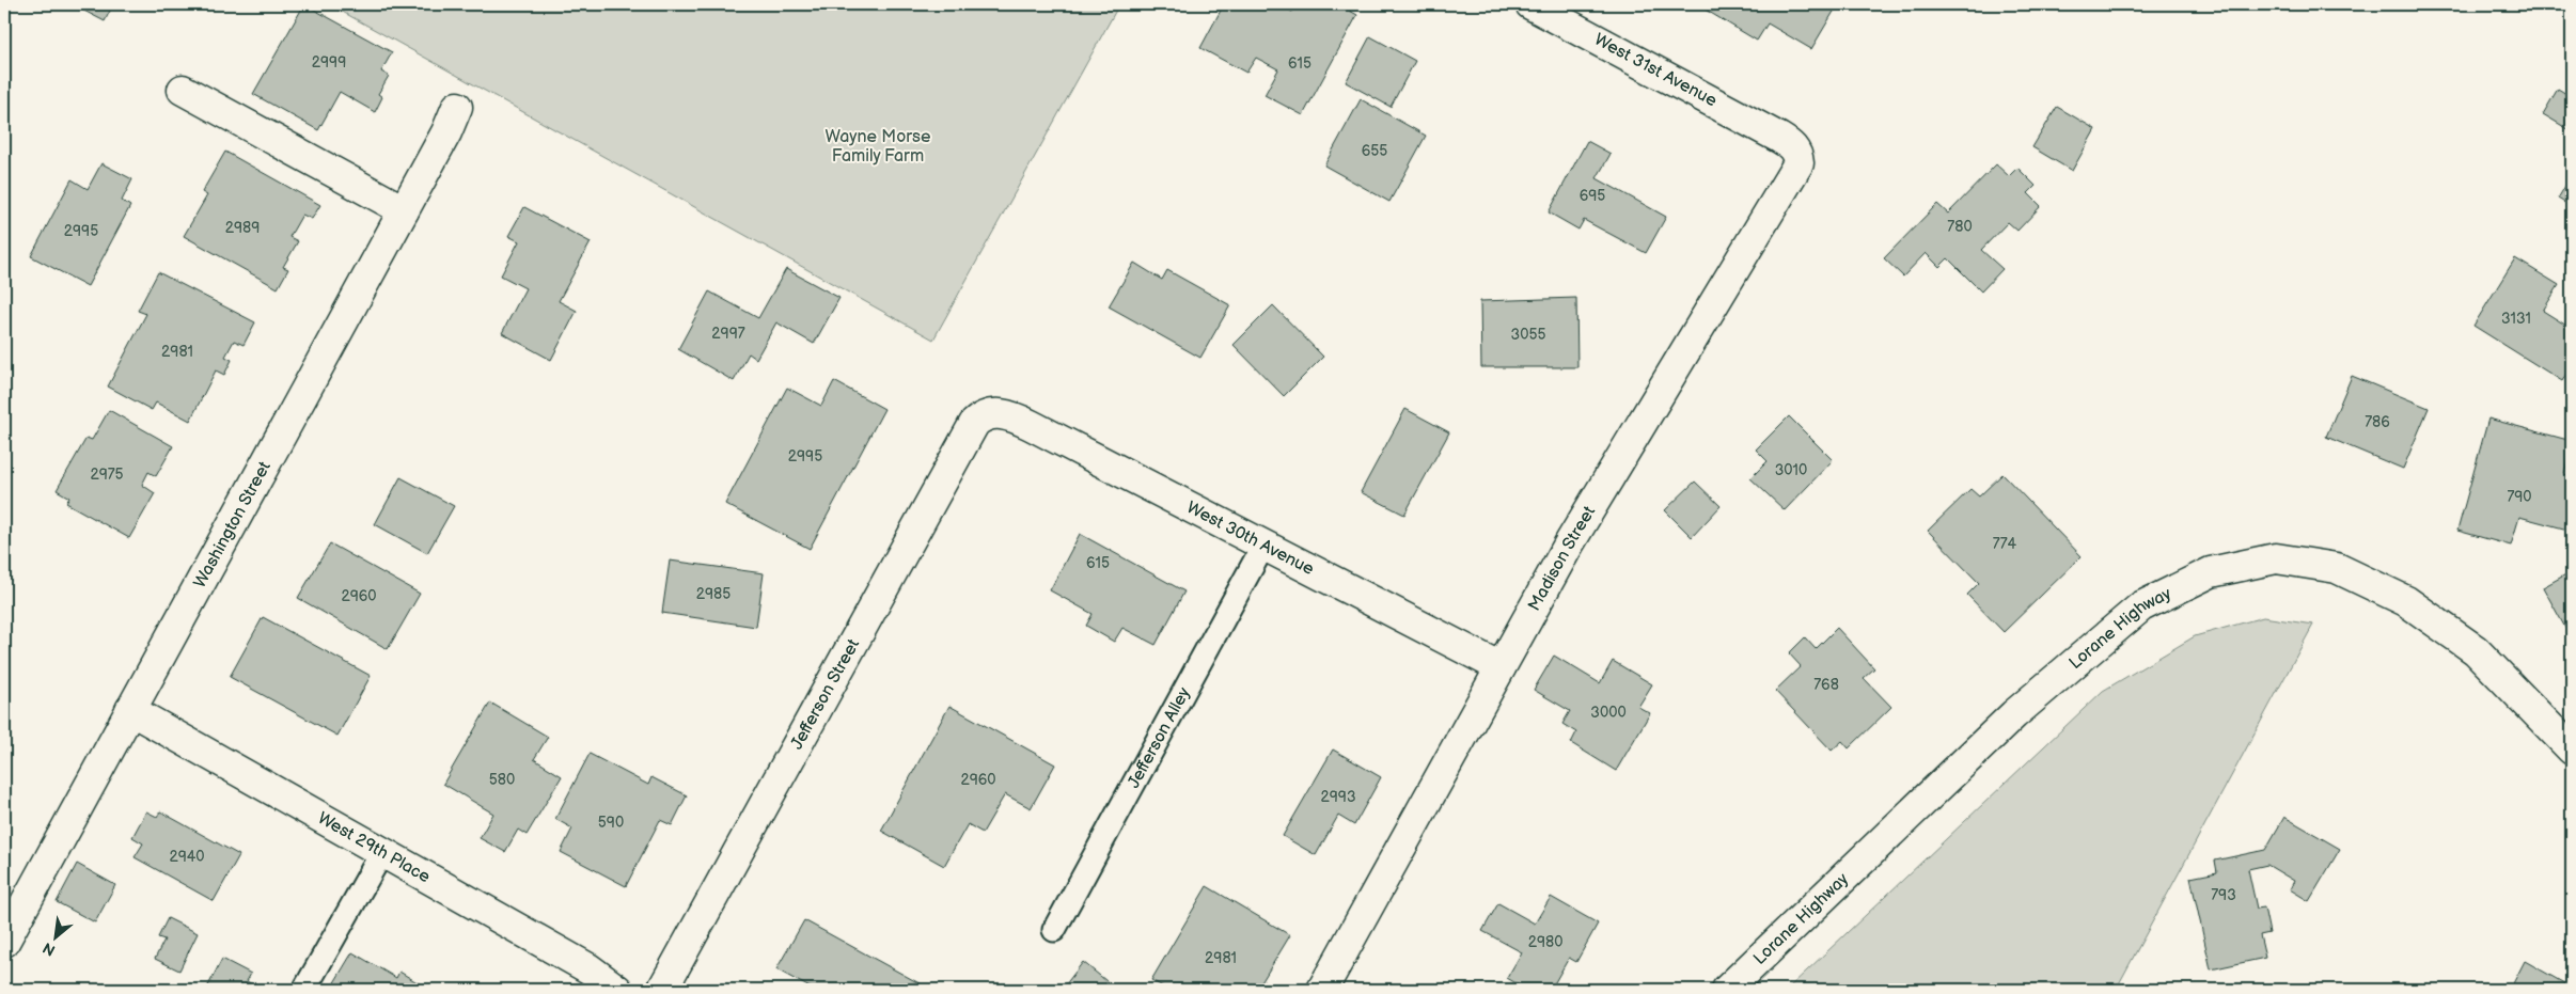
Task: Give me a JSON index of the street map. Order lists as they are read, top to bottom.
{
  "streets": {
    "street": [
      "West 31st Avenue",
      "Washington Street",
      "West 30th Avenue",
      "Madison Street",
      "Lorane Highway",
      "Jefferson Street",
      "West 29th Place"
    ],
    "lane": ["Jefferson Alley"]
  },
  "crossings": [
    ["West 31st Avenue", "Madison Street"],
    ["Washington Street", "West 29th Place"],
    ["West 30th Avenue", "Madison Street"],
    ["West 30th Avenue", "Jefferson Street"],
    ["West 30th Avenue", "Jefferson Alley"]
  ],
  "parks": ["Wayne Morse Family Farm"],
  "house_numbers": [
    "2999",
    "615",
    "655",
    "695",
    "780",
    "2989",
    "2995",
    "3131",
    "2997",
    "3055",
    "2981",
    "786",
    "2995",
    "3010",
    "2975",
    "790",
    "774",
    "615",
    "2985",
    "2960",
    "768",
    "3000",
    "580",
    "2960",
    "2993",
    "590",
    "2940",
    "793",
    "2980",
    "2981"
  ],
  "north": "bottom left"
}
